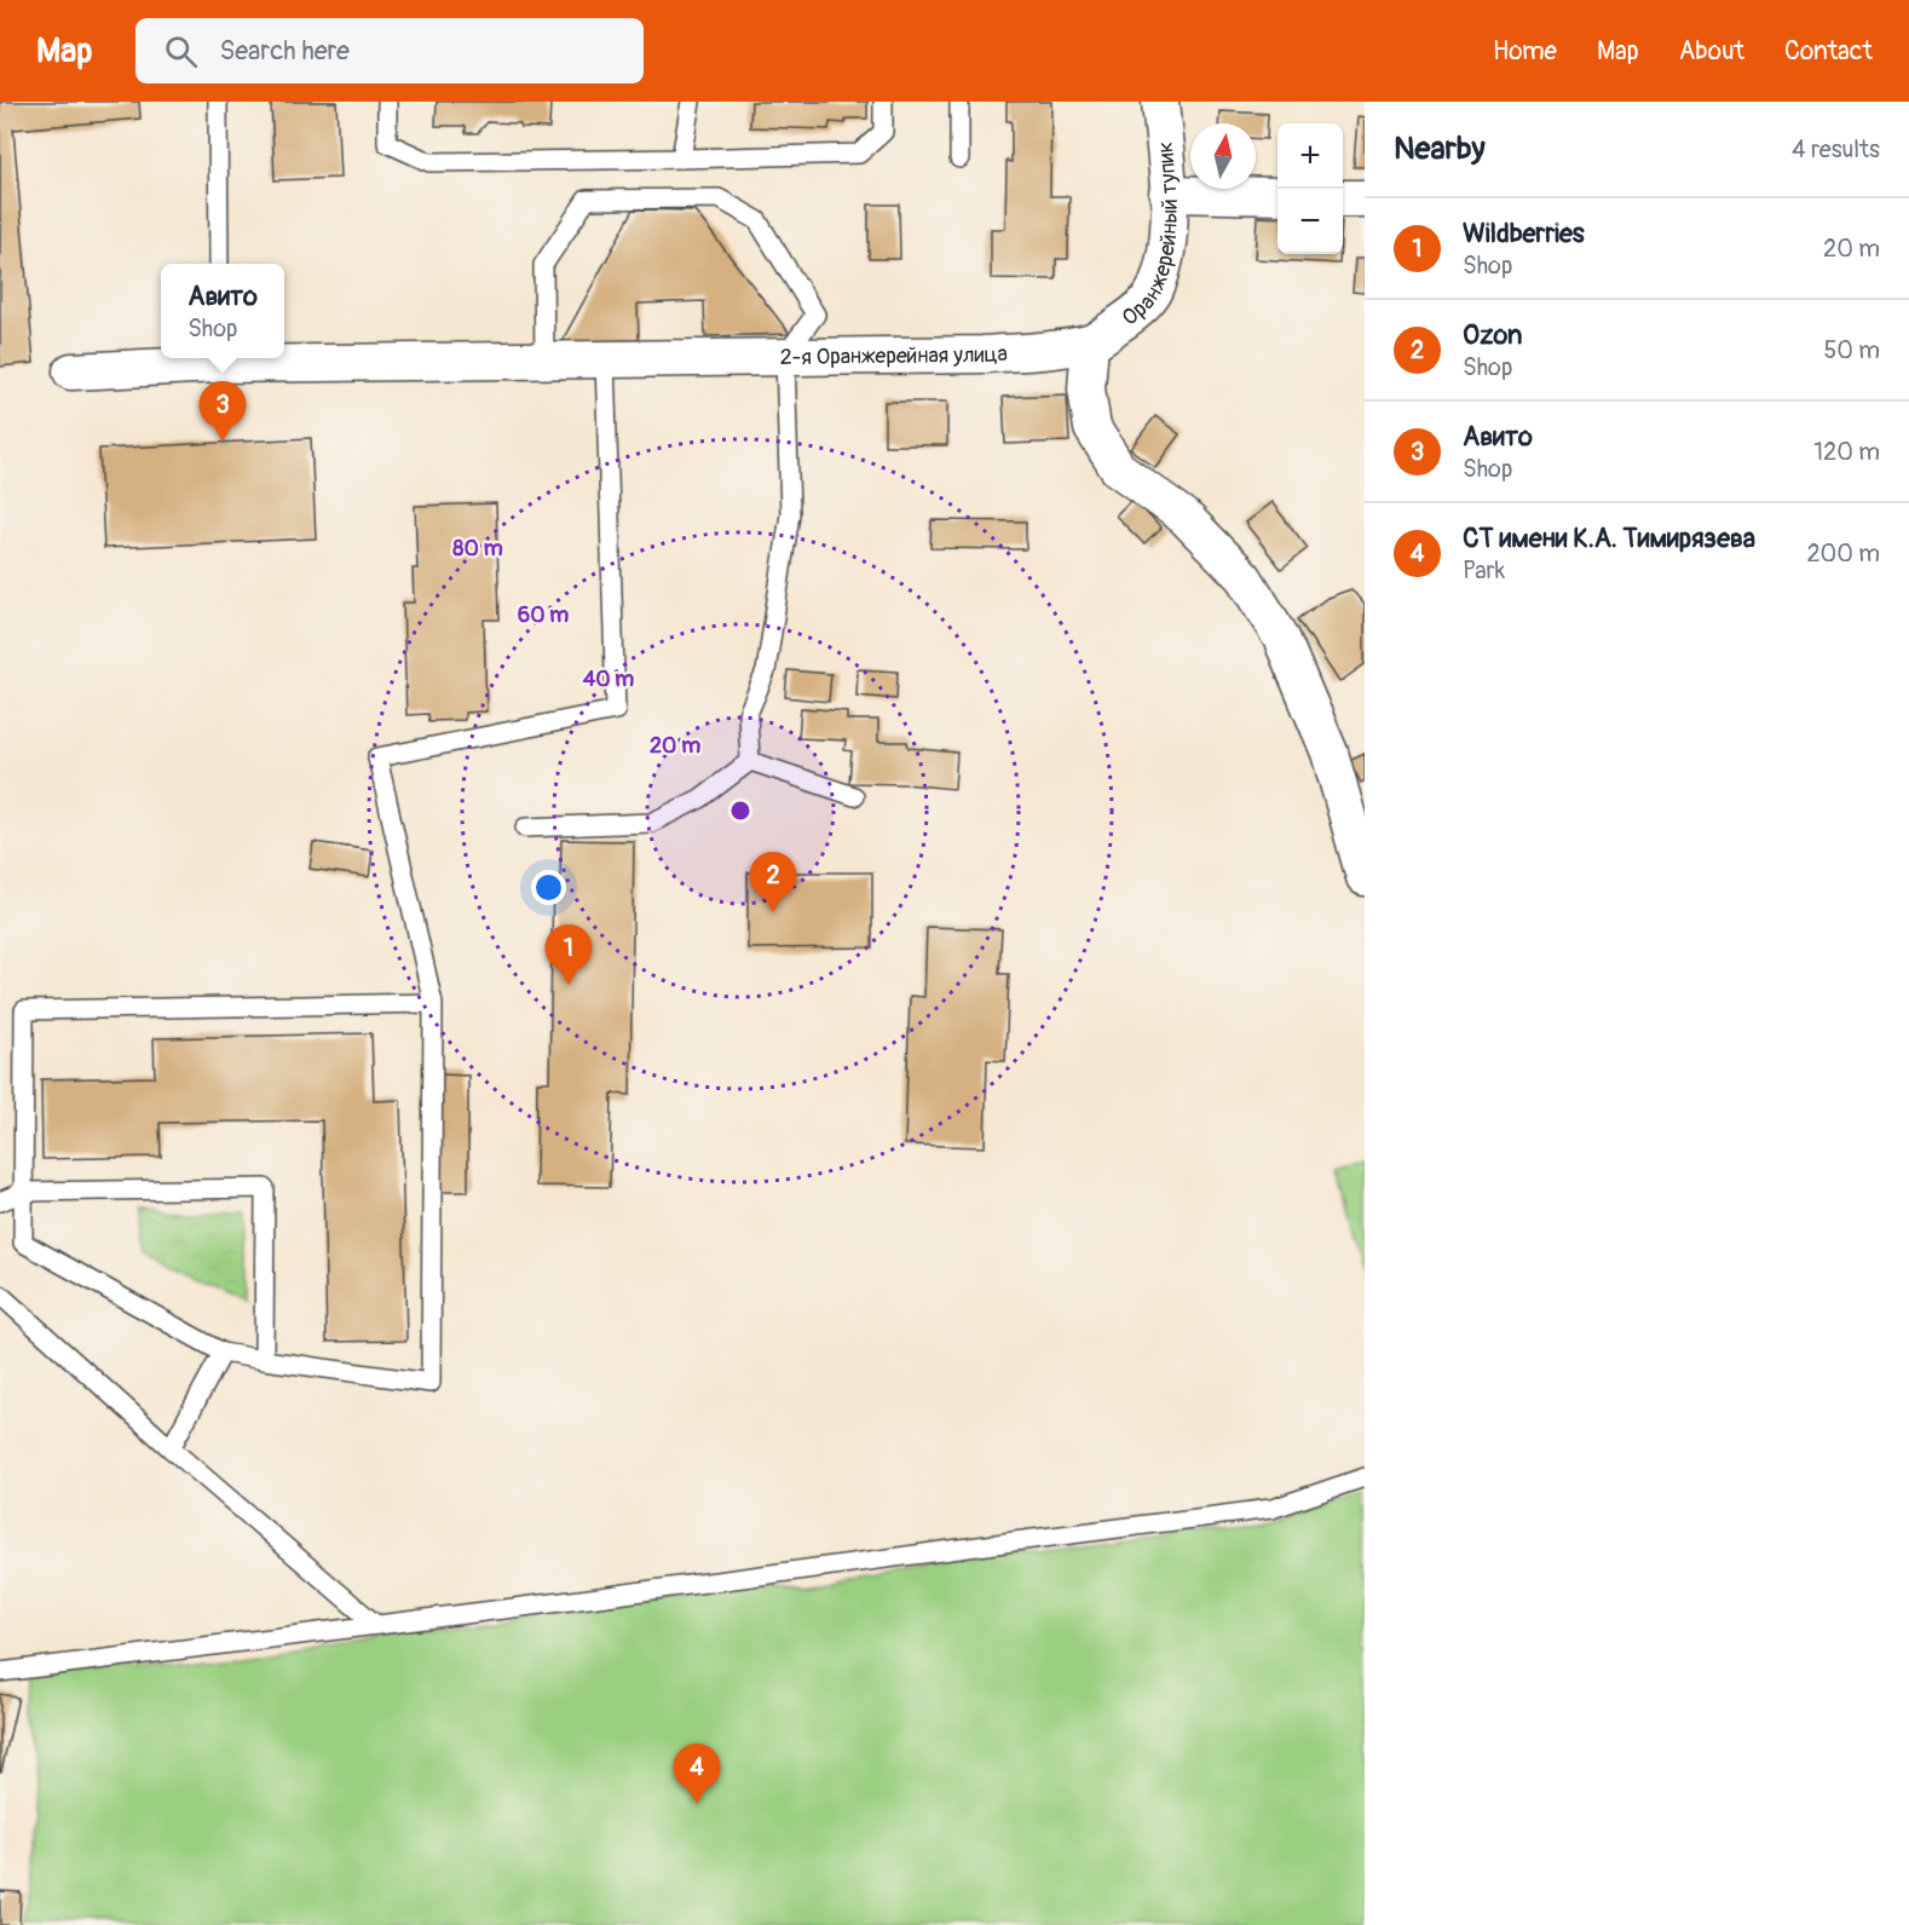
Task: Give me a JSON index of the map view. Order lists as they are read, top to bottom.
{
  "streets": {
    "street": ["Оранжерейный тупик", "2-я Оранжерейная улица"]
  },
  "crossings": [
    ["Оранжерейный тупик", "2-я Оранжерейная улица"]
  ],
  "north": "top",
  "page": {
    "header": "Map",
    "search": "Search here",
    "nav": [
      "Home",
      "Map",
      "About",
      "Contact"
    ],
    "heading": ["Nearby", "4 results"],
    "map_buttons": ["+", "−"],
    "list": [
      {
        "mark": "1",
        "name": "Wildberries",
        "note": "Shop",
        "value": "20 m"
      },
      {
        "mark": "2",
        "name": "Ozon",
        "note": "Shop",
        "value": "50 m"
      },
      {
        "mark": "3",
        "name": "Авито",
        "note": "Shop",
        "value": "120 m"
      },
      {
        "mark": "4",
        "name": "СТ имени К.А. Тимирязева",
        "note": "Park",
        "value": "200 m"
      }
    ],
    "popup": ["Авито", "Shop"],
    "pins": [
      "3",
      "2",
      "1",
      "4"
    ]
  },
  "rings": [
    "80 m",
    "60 m",
    "40 m",
    "20 m"
  ]
}
